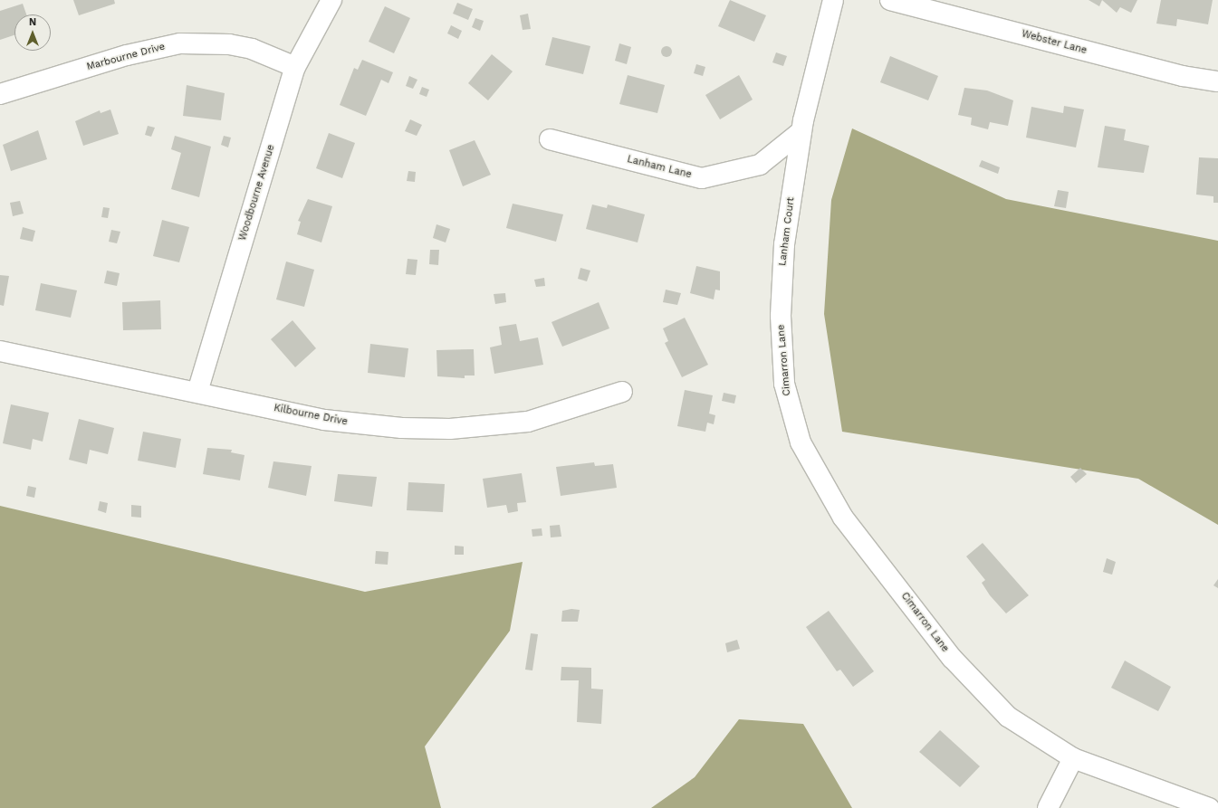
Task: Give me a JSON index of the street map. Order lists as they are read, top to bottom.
{
  "streets": {
    "street": [
      "Webster Lane",
      "Marbourne Drive",
      "Lanham Lane",
      "Woodbourne Avenue",
      "Lanham Court",
      "Cimarron Lane",
      "Kilbourne Drive"
    ]
  },
  "crossings": [
    ["Marbourne Drive", "Woodbourne Avenue"],
    ["Lanham Lane", "Lanham Court"],
    ["Woodbourne Avenue", "Kilbourne Drive"],
    ["Lanham Court", "Cimarron Lane"]
  ],
  "north": "top"
}
